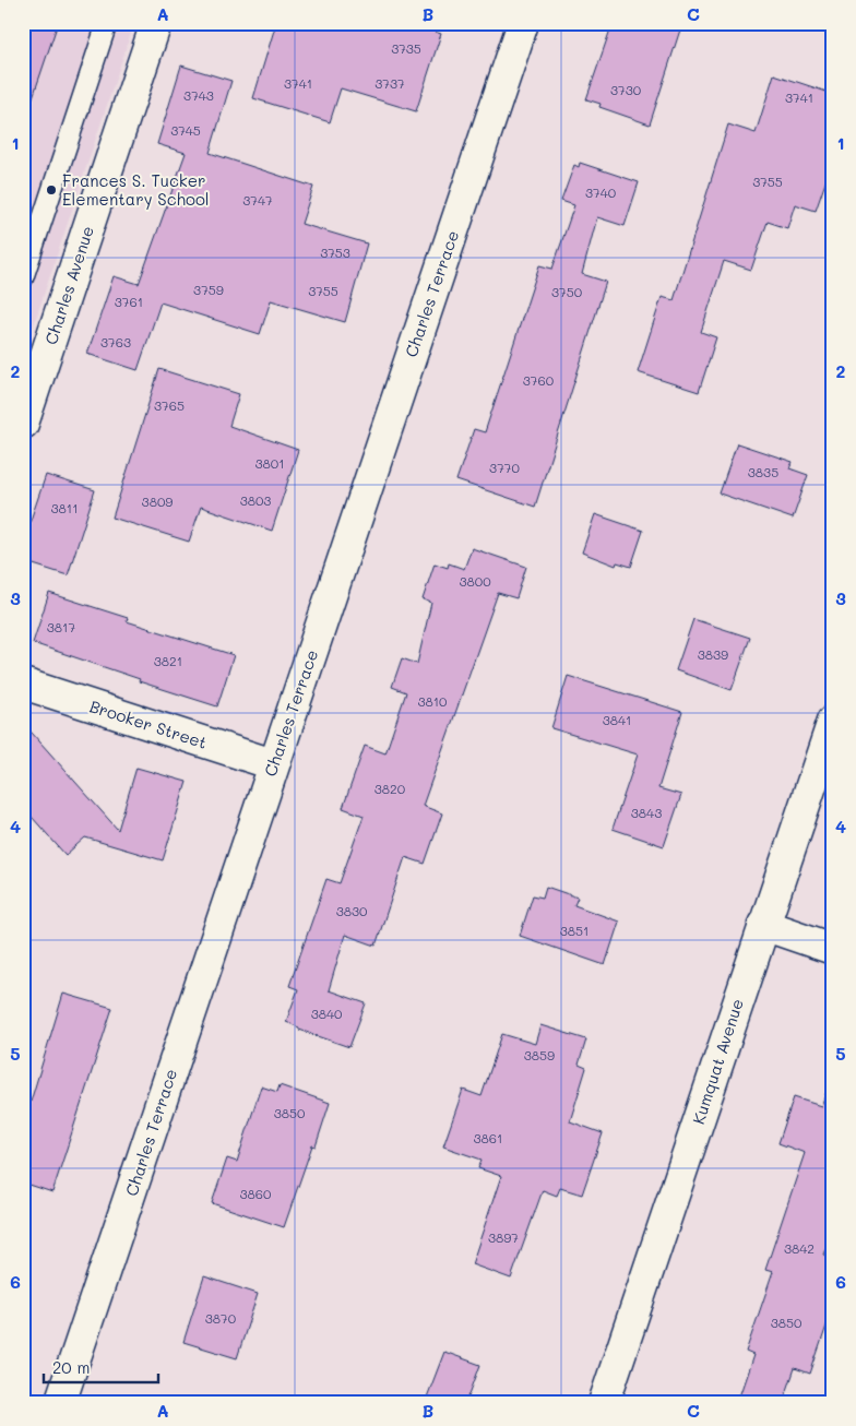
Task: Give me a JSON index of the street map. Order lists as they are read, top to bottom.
{
  "streets": {
    "street": [
      "Charles Avenue",
      "Charles Terrace",
      "Brooker Street",
      "Kumquat Avenue"
    ]
  },
  "crossings": [
    ["Charles Terrace", "Brooker Street"]
  ],
  "places": ["Frances S. Tucker Elementary School"],
  "house_numbers": [
    "3735",
    "3741",
    "3737",
    "3730",
    "3743",
    "3741",
    "3745",
    "3755",
    "3740",
    "3747",
    "3753",
    "3759",
    "3755",
    "3750",
    "3761",
    "3763",
    "3760",
    "3765",
    "3801",
    "3770",
    "3835",
    "3803",
    "3809",
    "3811",
    "3800",
    "3817",
    "3839",
    "3821",
    "3810",
    "3841",
    "3820",
    "3843",
    "3830",
    "3851",
    "3840",
    "3859",
    "3850",
    "3861",
    "3860",
    "3897",
    "3842",
    "3870",
    "3850"
  ],
  "scale_bar": "20 m",
  "grid": {
    "columns": ["A", "B", "C"],
    "rows": [
      "1",
      "2",
      "3",
      "4",
      "5",
      "6"
    ]
  }
}
